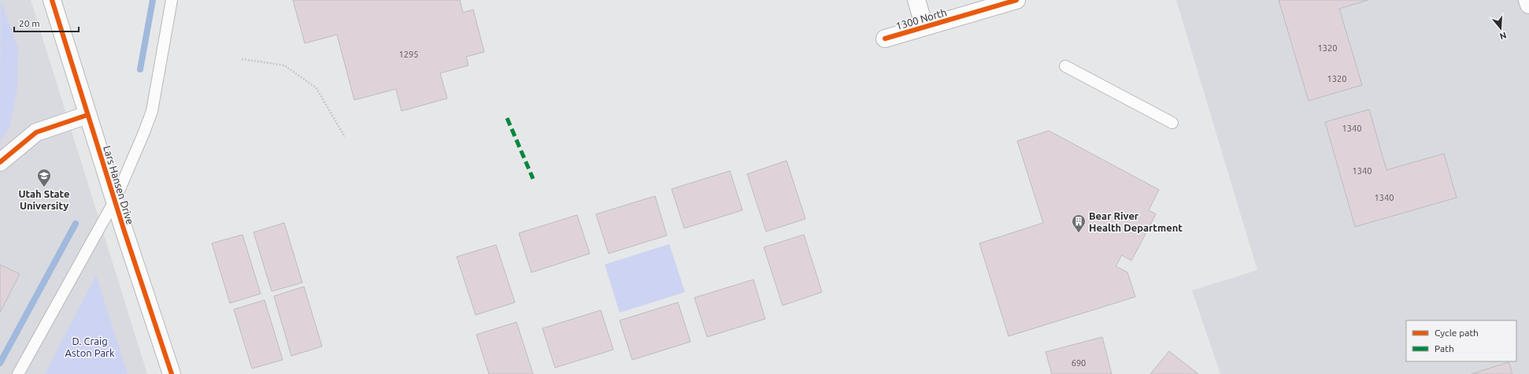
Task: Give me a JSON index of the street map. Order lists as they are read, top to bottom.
{
  "streets": {
    "main road": ["1300 North", "Lars Hansen Drive"]
  },
  "parks": ["D. Craig Aston Park"],
  "places": {
    "school or university": ["Utah State University"],
    "building": ["Bear River Health Department"]
  },
  "house_numbers": [
    "1320",
    "1295",
    "1320",
    "1340",
    "1340",
    "1340",
    "690"
  ],
  "legend": ["Cycle path", "Path"],
  "scale_bar": "20 m",
  "north": "bottom"
}
